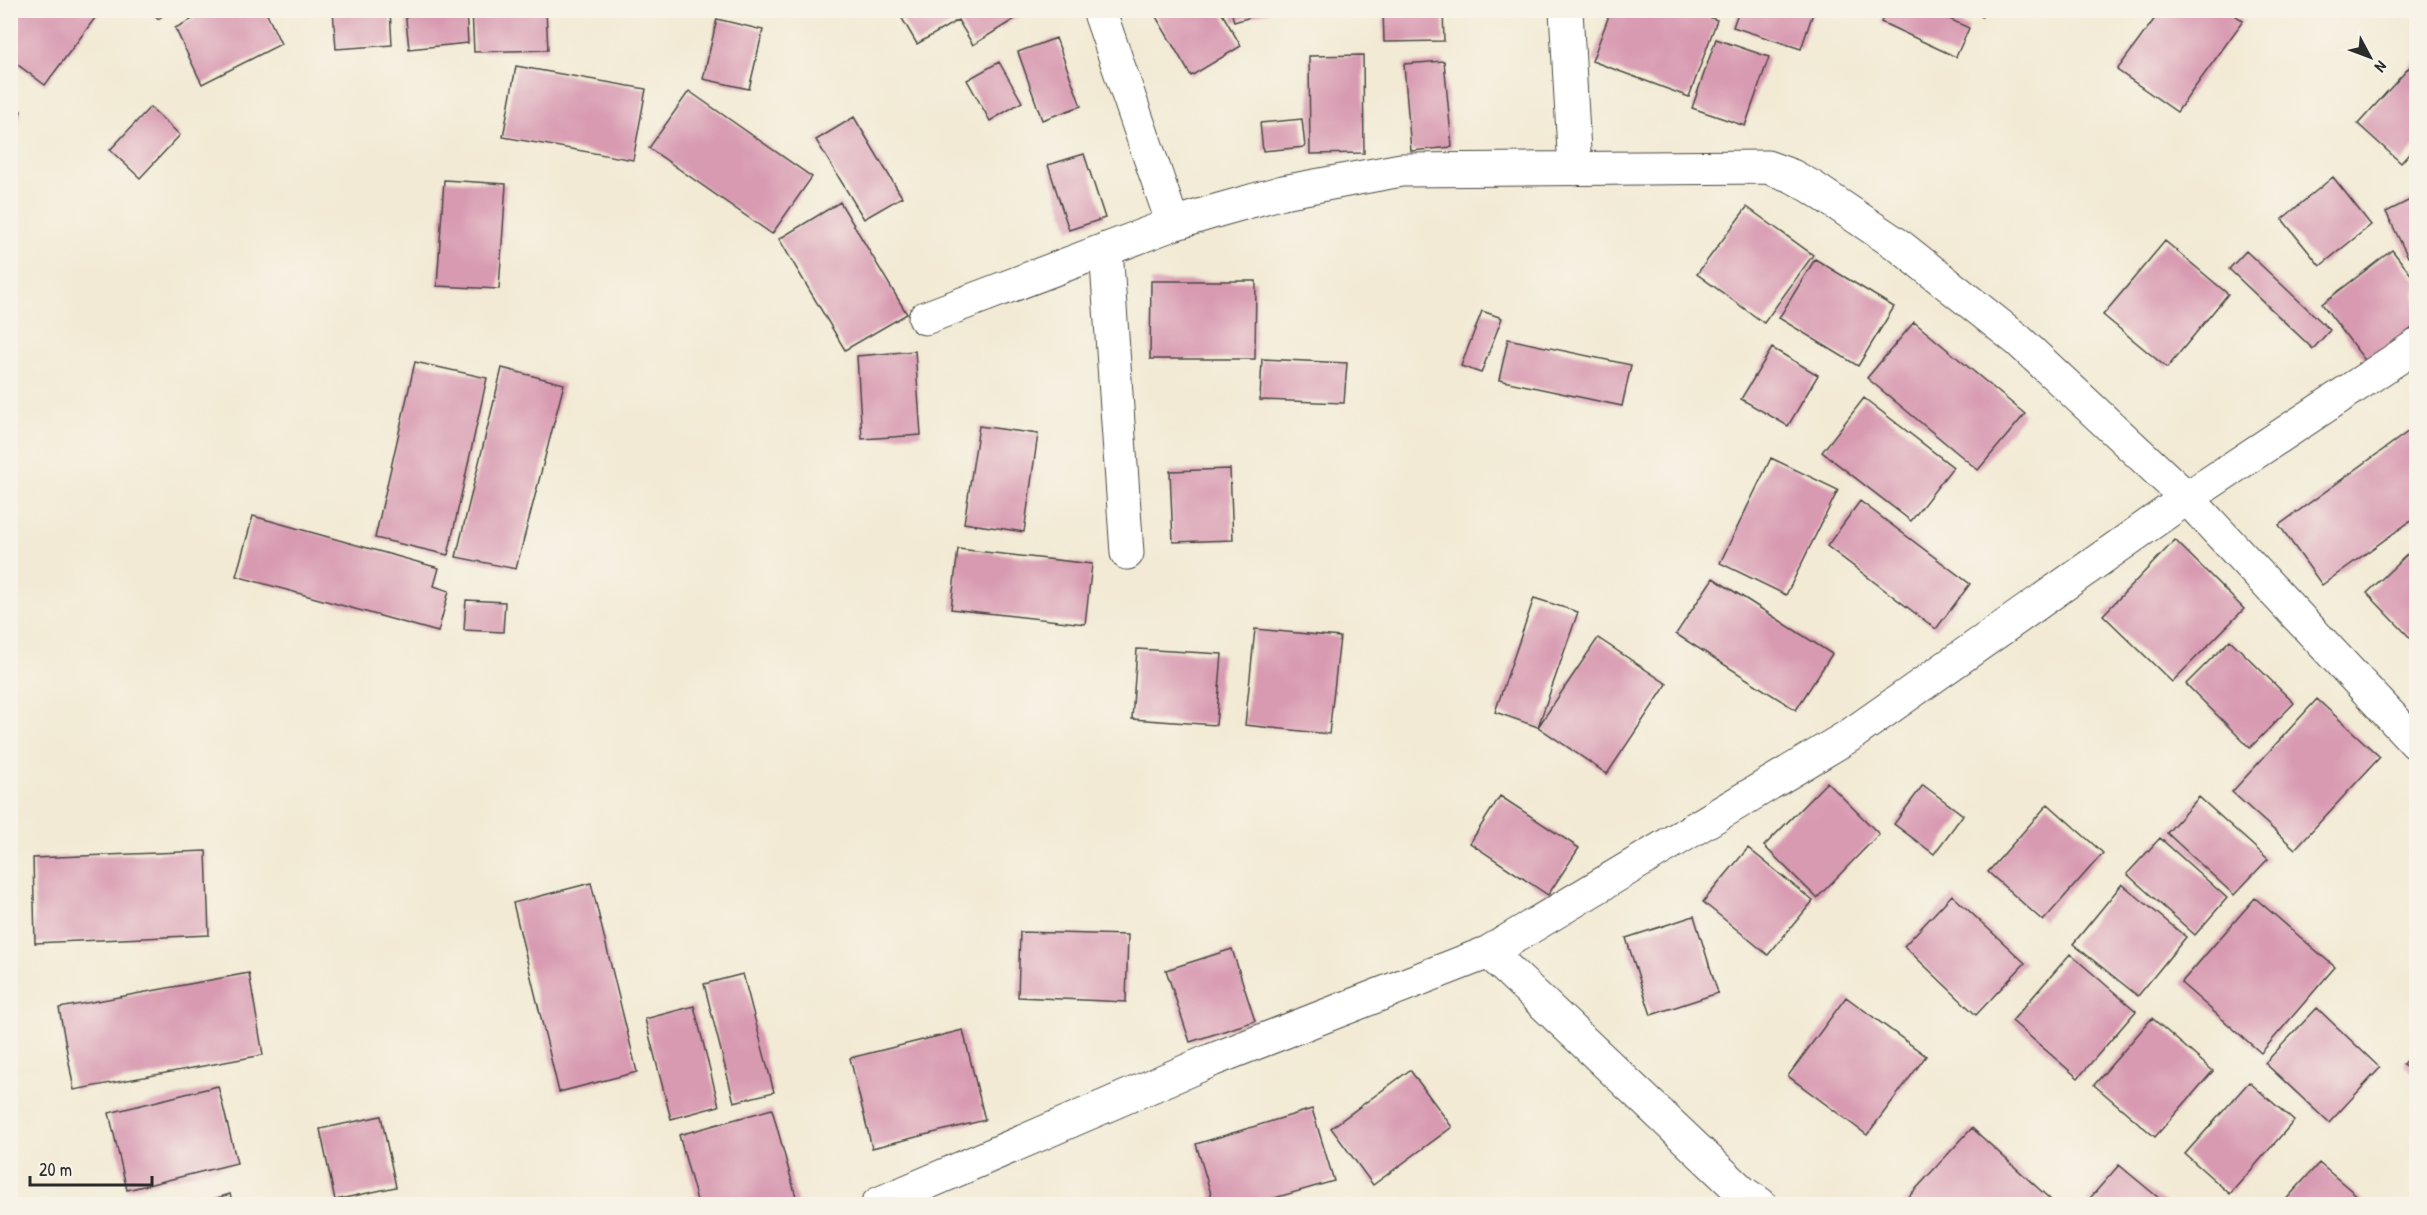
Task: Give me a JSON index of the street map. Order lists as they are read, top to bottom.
{
  "scale_bar": "20 m",
  "north": "bottom right"
}
